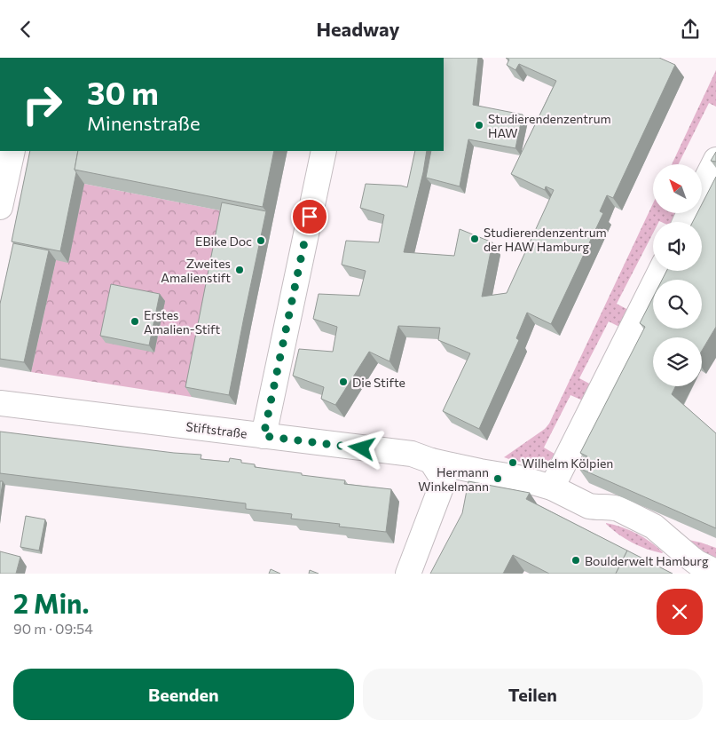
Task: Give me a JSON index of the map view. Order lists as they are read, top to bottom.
{
  "streets": {
    "street": ["Stiftstraße"]
  },
  "places": [
    "Studierendenzentrum HAW",
    "Studierendenzentrum der HAW Hamburg",
    "EBike Doc",
    "Zweites Amalienstift",
    "Erstes Amalien-Stift",
    "Die Stifte",
    "Wilhelm Kölpien",
    "Hermann Winkelmann",
    "Boulderwelt Hamburg"
  ],
  "north": "top left",
  "page": {
    "header": "Headway",
    "turn": ["30 m", "Minenstraße"],
    "heading": ["2 Min.", "90 m · 09:54"],
    "buttons": ["Beenden", "Teilen"]
  }
}
